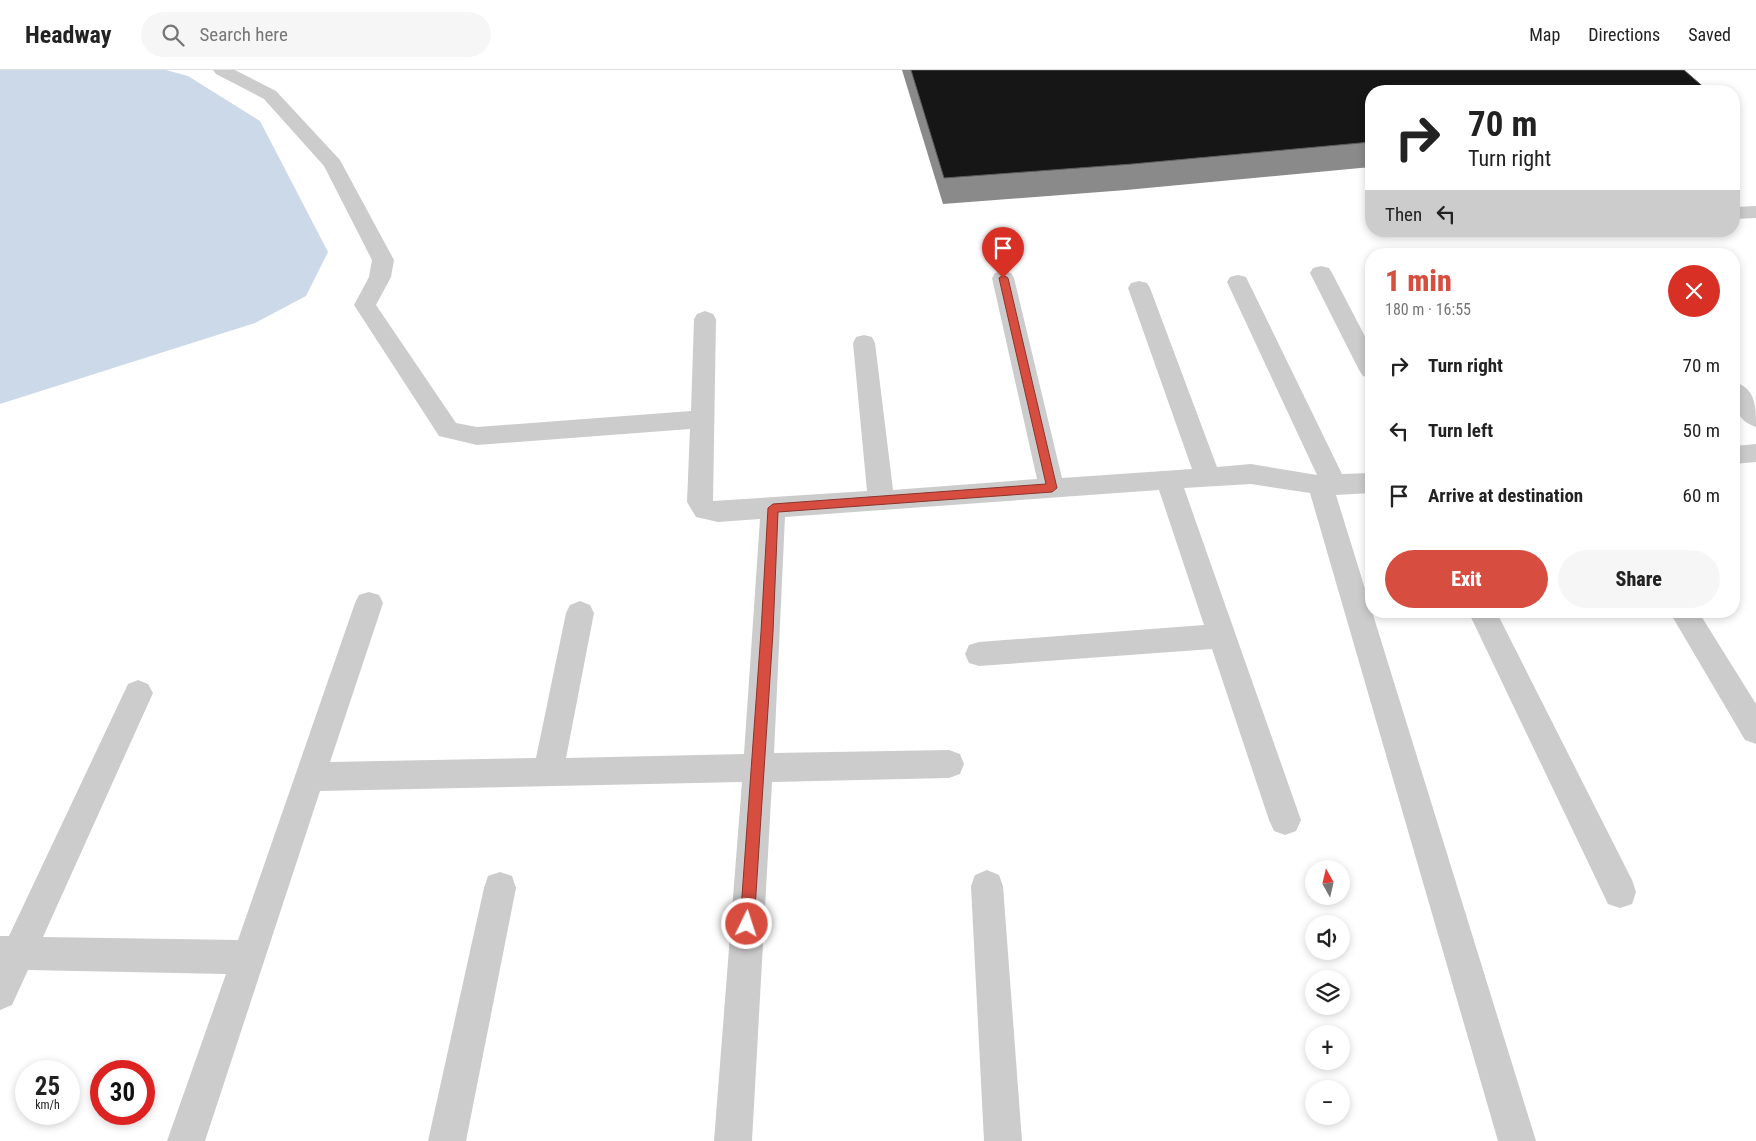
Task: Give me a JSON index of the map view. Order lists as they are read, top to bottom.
{
  "north": "top",
  "page": {
    "header": "Headway",
    "search": "Search here",
    "nav": ["Map", "Directions", "Saved"],
    "turn": ["70 m", "Turn right"],
    "then": "Then",
    "heading": ["1 min", "180 m · 16:55"],
    "list": [
      {
        "name": "Turn right",
        "value": "70 m"
      },
      {
        "name": "Turn left",
        "value": "50 m"
      },
      {
        "name": "Arrive at destination",
        "value": "60 m"
      }
    ],
    "buttons": ["Exit", "Share"],
    "map_buttons": ["+", "−"],
    "speed": "25 km/h",
    "limit": "30"
  }
}
